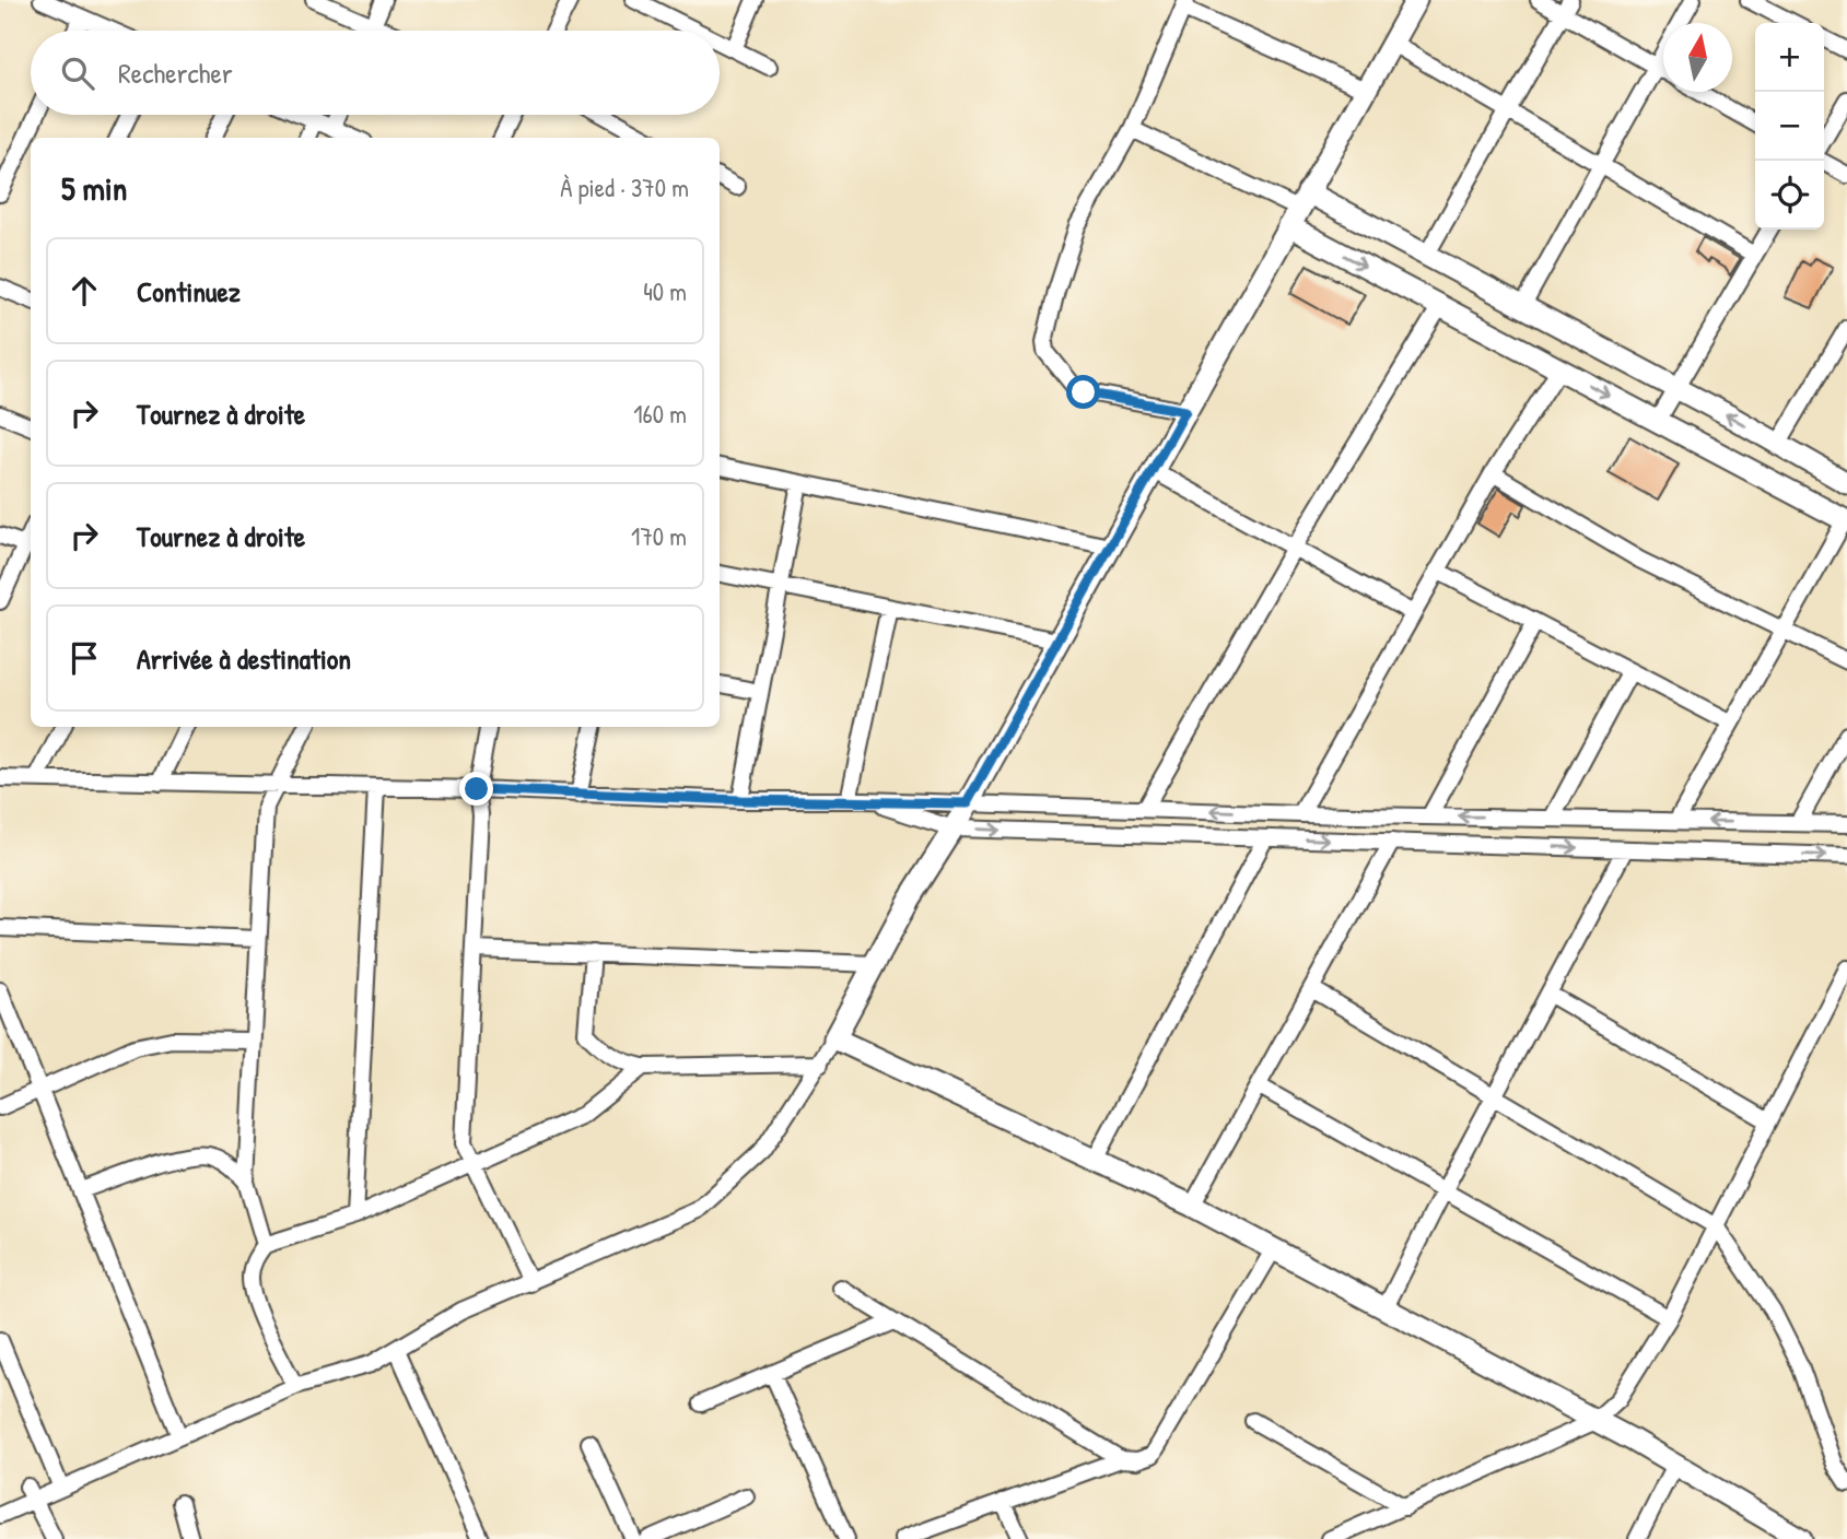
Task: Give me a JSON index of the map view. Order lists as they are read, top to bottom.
{
  "north": "top",
  "page": {
    "map_buttons": ["+", "−"],
    "search": "Rechercher",
    "heading": ["5 min", "À pied · 370 m"],
    "list": [
      ["Continuez", "40 m"],
      ["Tournez à droite", "160 m"],
      ["Tournez à droite", "170 m"],
      "Arrivée à destination"
    ]
  }
}
